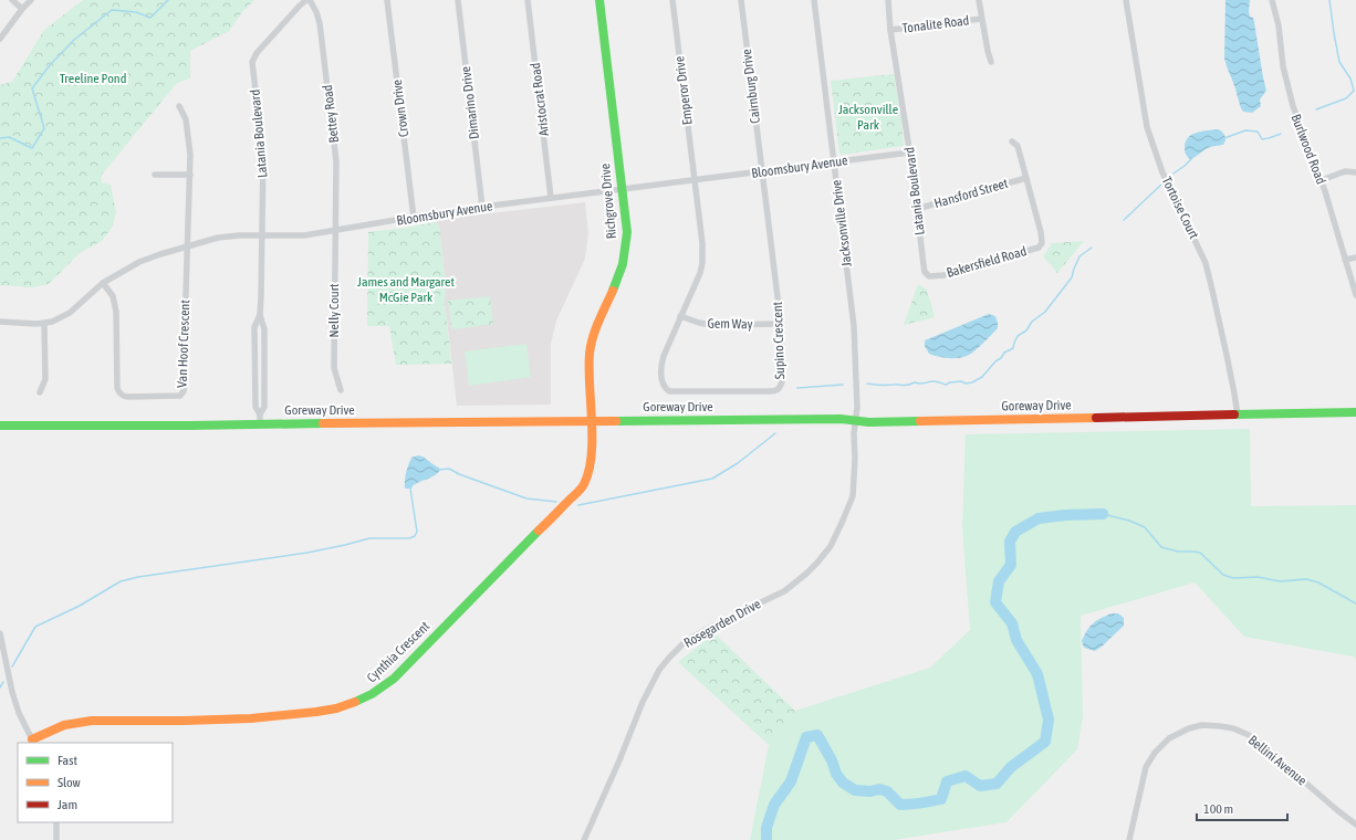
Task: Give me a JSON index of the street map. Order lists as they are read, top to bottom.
{
  "streets": {
    "street": [
      "Tonalite Road",
      "Cairnburg Drive",
      "Emperor Drive",
      "Aristocrat Road",
      "Dimarino Drive",
      "Crown Drive",
      "Bettey Road",
      "Latania Boulevard",
      "Burlwood Road",
      "Bloomsbury Avenue",
      "Hansford Street",
      "Richgrove Drive",
      "Tortoise Court",
      "Jacksonville Drive",
      "Bakersfield Road",
      "Nelly Court",
      "Gem Way",
      "Supino Crescent",
      "Van Hoof Crescent",
      "Goreway Drive",
      "Rosegarden Drive",
      "Cynthia Crescent",
      "Bellini Avenue"
    ]
  },
  "crossings": [
    ["Tonalite Road", "Latania Boulevard"],
    ["Cairnburg Drive", "Bloomsbury Avenue"],
    ["Cairnburg Drive", "Supino Crescent"],
    ["Emperor Drive", "Bloomsbury Avenue"],
    ["Emperor Drive", "Supino Crescent"],
    ["Aristocrat Road", "Bloomsbury Avenue"],
    ["Dimarino Drive", "Bloomsbury Avenue"],
    ["Crown Drive", "Bloomsbury Avenue"],
    ["Bettey Road", "Bloomsbury Avenue"],
    ["Bettey Road", "Nelly Court"],
    ["Latania Boulevard", "Bloomsbury Avenue"],
    ["Latania Boulevard", "Hansford Street"],
    ["Latania Boulevard", "Bakersfield Road"],
    ["Latania Boulevard", "Goreway Drive"],
    ["Bloomsbury Avenue", "Richgrove Drive"],
    ["Bloomsbury Avenue", "Jacksonville Drive"],
    ["Bloomsbury Avenue", "Nelly Court"],
    ["Bloomsbury Avenue", "Supino Crescent"],
    ["Bloomsbury Avenue", "Van Hoof Crescent"],
    ["Hansford Street", "Bakersfield Road"],
    ["Richgrove Drive", "Goreway Drive"],
    ["Richgrove Drive", "Cynthia Crescent"],
    ["Tortoise Court", "Goreway Drive"],
    ["Jacksonville Drive", "Goreway Drive"],
    ["Jacksonville Drive", "Rosegarden Drive"],
    ["Gem Way", "Supino Crescent"],
    ["Goreway Drive", "Rosegarden Drive"],
    ["Goreway Drive", "Cynthia Crescent"]
  ],
  "parks": ["Treeline Pond", "Jacksonville Park", "James and Margaret McGie Park"],
  "legend": ["Fast", "Slow", "Jam"],
  "scale_bar": "100 m"
}
